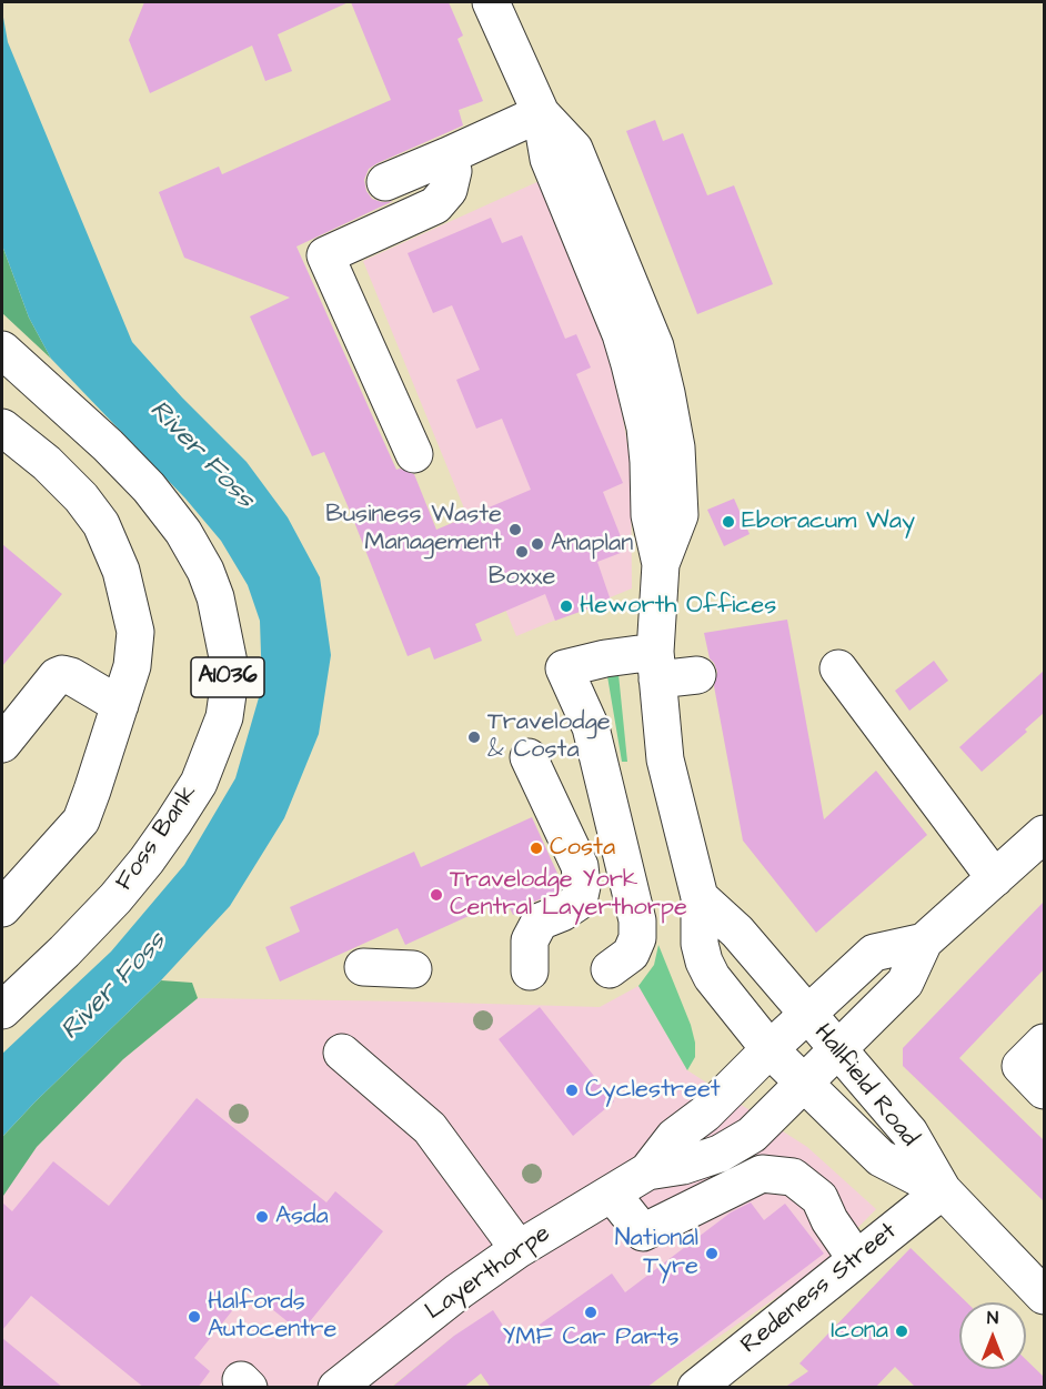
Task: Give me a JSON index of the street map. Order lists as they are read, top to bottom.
{
  "streets": {
    "street": [
      "A1036",
      "Foss Bank",
      "Hallfield Road",
      "Layerthorpe",
      "Redeness Street"
    ]
  },
  "crossings": [
    ["Hallfield Road", "Layerthorpe"],
    ["Hallfield Road", "Redeness Street"]
  ],
  "water": ["River Foss"],
  "places": [
    "Eboracum Way",
    "Business Waste Management",
    "Anaplan",
    "Boxxe",
    "Heworth Offices",
    "Travelodge & Costa",
    "Costa",
    "Travelodge York Central Layerthorpe",
    "Cyclestreet",
    "Asda",
    "National Tyre",
    "YMF Car Parts",
    "Halfords Autocentre",
    "Icona"
  ],
  "north": "top"
}
